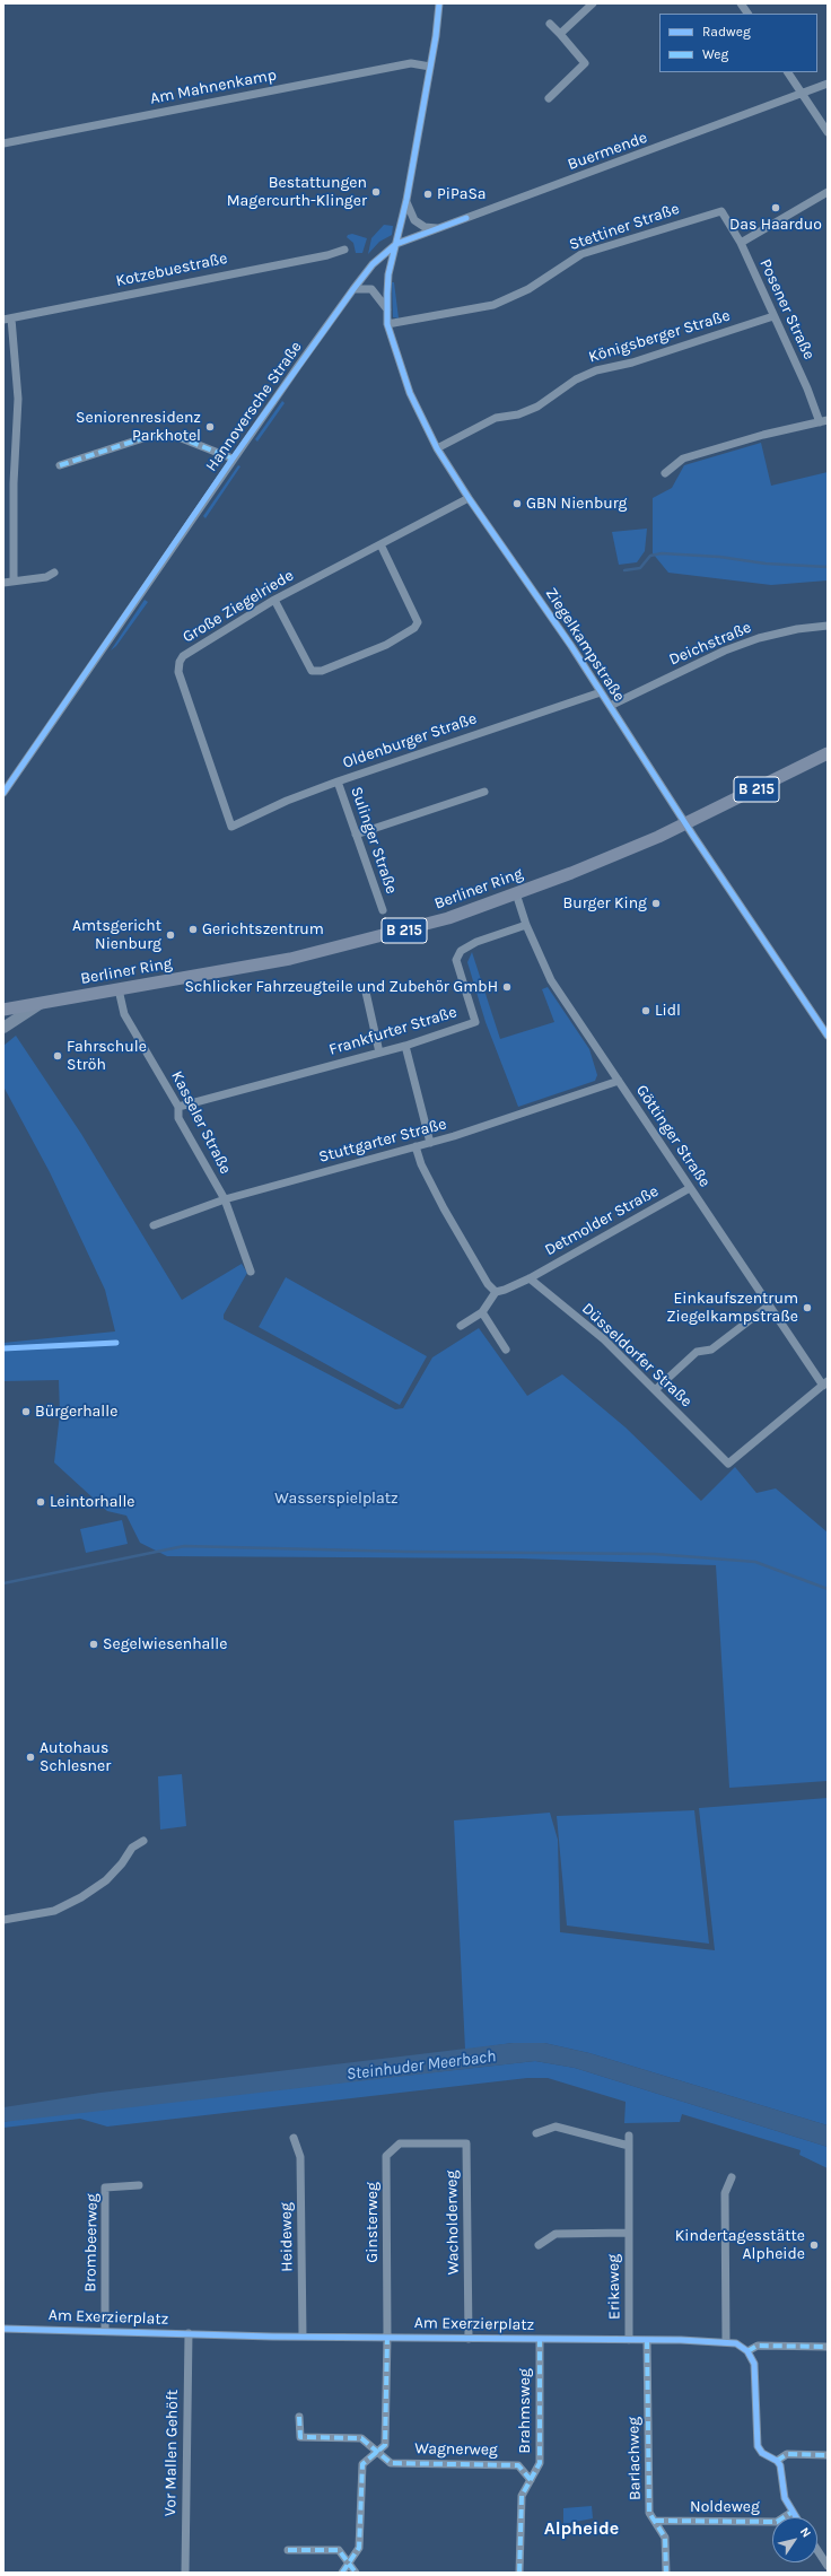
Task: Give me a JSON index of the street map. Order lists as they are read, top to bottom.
{
  "streets": {
    "main road": ["B 215", "Berliner Ring"],
    "street": [
      "Am Mahnenkamp",
      "Buermende",
      "Stettiner Straße",
      "Kotzebuestraße",
      "Posener Straße",
      "Königsberger Straße",
      "Hannoversche Straße",
      "Große Ziegelriede",
      "Deichstraße",
      "Ziegelkampstraße",
      "Oldenburger Straße",
      "Sulinger Straße",
      "Frankfurter Straße",
      "Kasseler Straße",
      "Göttinger Straße",
      "Stuttgarter Straße",
      "Detmolder Straße",
      "Düsseldorfer Straße",
      "Ginsterweg",
      "Wacholderweg",
      "Heideweg",
      "Brombeerweg",
      "Erikaweg",
      "Am Exerzierplatz",
      "Brahmsweg",
      "Wagnerweg",
      "Vor Mallen Gehöft",
      "Barlachweg",
      "Noldeweg"
    ]
  },
  "crossings": [
    ["Buermende", "Hannoversche Straße"],
    ["Buermende", "Ziegelkampstraße"],
    ["Stettiner Straße", "Posener Straße"],
    ["Stettiner Straße", "Ziegelkampstraße"],
    ["Posener Straße", "Königsberger Straße"],
    ["Königsberger Straße", "Ziegelkampstraße"],
    ["Hannoversche Straße", "Ziegelkampstraße"],
    ["Große Ziegelriede", "Ziegelkampstraße"],
    ["Große Ziegelriede", "Oldenburger Straße"],
    ["Deichstraße", "Ziegelkampstraße"],
    ["Ziegelkampstraße", "Oldenburger Straße"],
    ["Ziegelkampstraße", "Berliner Ring"],
    ["Oldenburger Straße", "Sulinger Straße"],
    ["Berliner Ring", "Kasseler Straße"],
    ["Berliner Ring", "Göttinger Straße"],
    ["Frankfurter Straße", "Kasseler Straße"],
    ["Frankfurter Straße", "Göttinger Straße"],
    ["Kasseler Straße", "Stuttgarter Straße"],
    ["Göttinger Straße", "Stuttgarter Straße"],
    ["Göttinger Straße", "Detmolder Straße"],
    ["Göttinger Straße", "Düsseldorfer Straße"],
    ["Detmolder Straße", "Düsseldorfer Straße"],
    ["Ginsterweg", "Wacholderweg"],
    ["Ginsterweg", "Am Exerzierplatz"],
    ["Ginsterweg", "Wagnerweg"],
    ["Wacholderweg", "Am Exerzierplatz"],
    ["Heideweg", "Am Exerzierplatz"],
    ["Brombeerweg", "Am Exerzierplatz"],
    ["Erikaweg", "Am Exerzierplatz"],
    ["Am Exerzierplatz", "Brahmsweg"],
    ["Am Exerzierplatz", "Vor Mallen Gehöft"],
    ["Am Exerzierplatz", "Barlachweg"],
    ["Brahmsweg", "Wagnerweg"],
    ["Barlachweg", "Noldeweg"]
  ],
  "districts": ["Alpheide"],
  "water": ["Steinhuder Meerbach"],
  "parks": ["Wasserspielplatz"],
  "places": [
    "Bestattungen Magercurth-Klinger",
    "PiPaSa",
    "Das Haarduo",
    "Seniorenresidenz Parkhotel",
    "GBN Nienburg",
    "Burger King",
    "Gerichtszentrum",
    "Amtsgericht Nienburg",
    "Schlicker Fahrzeugteile und Zubehör GmbH",
    "Lidl",
    "Fahrschule Ströh",
    "Einkaufszentrum Ziegelkampstraße",
    "Bürgerhalle",
    "Leintorhalle",
    "Segelwiesenhalle",
    "Autohaus Schlesner",
    "Kindertagesstätte Alpheide"
  ],
  "legend": ["Radweg", "Weg"],
  "north": "top right"
}
